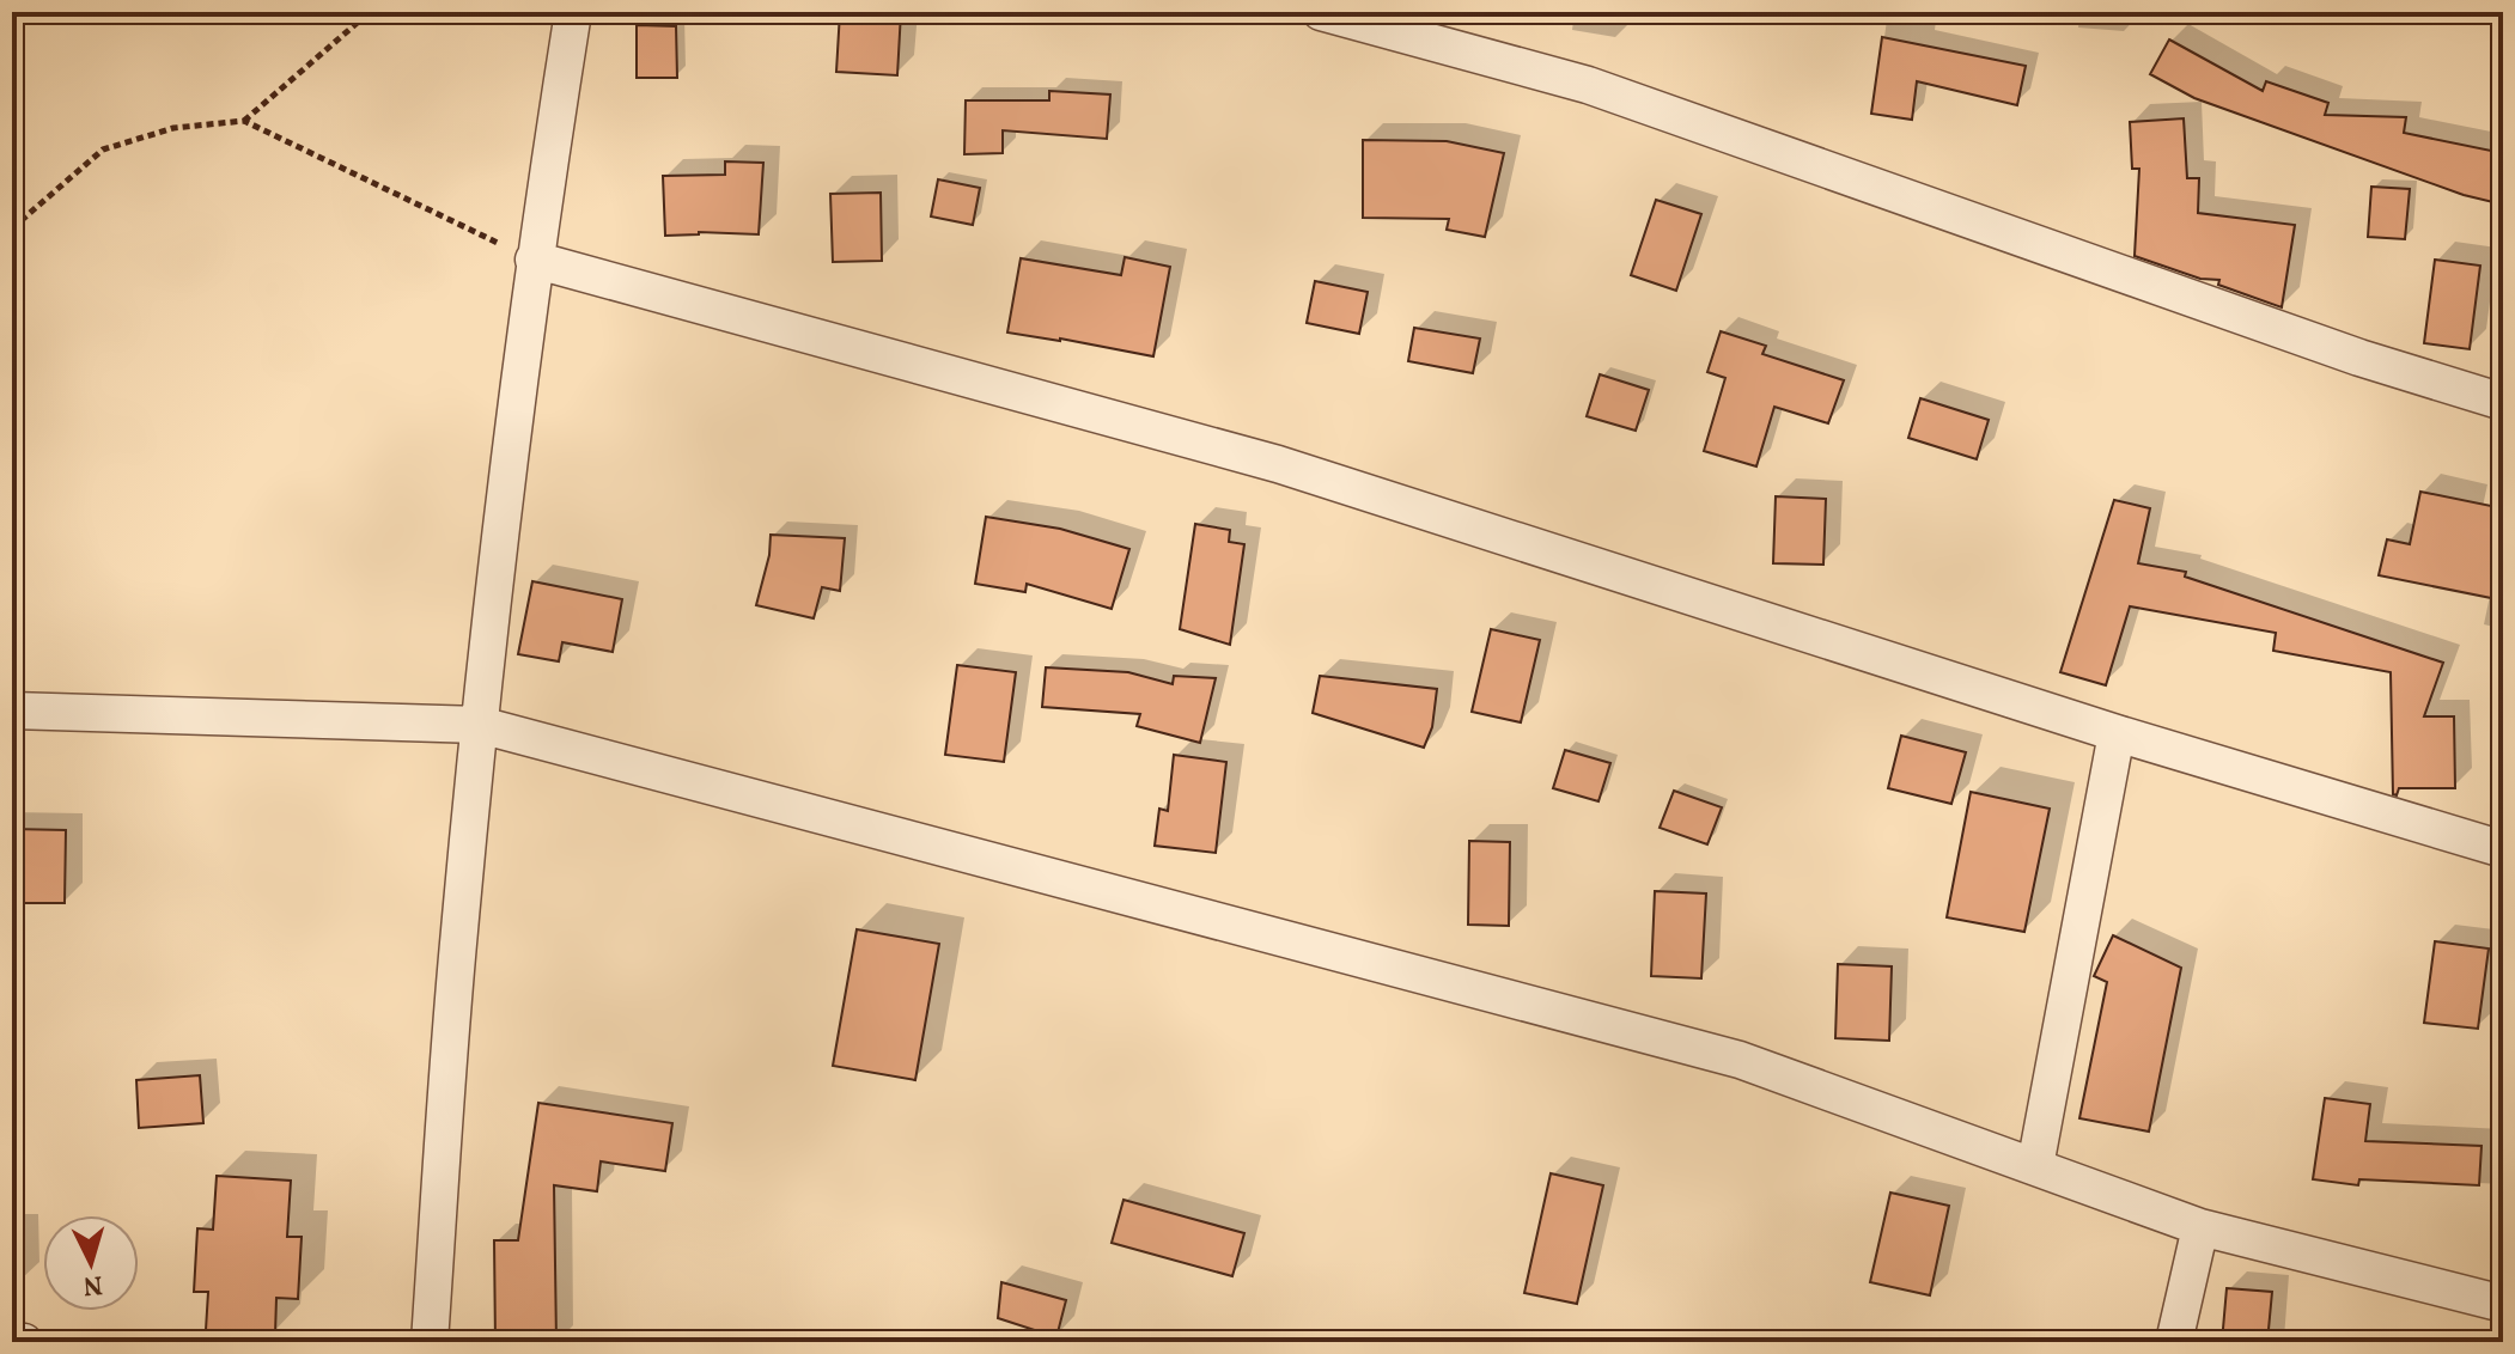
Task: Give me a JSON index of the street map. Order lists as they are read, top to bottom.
{
  "north": "bottom"
}
